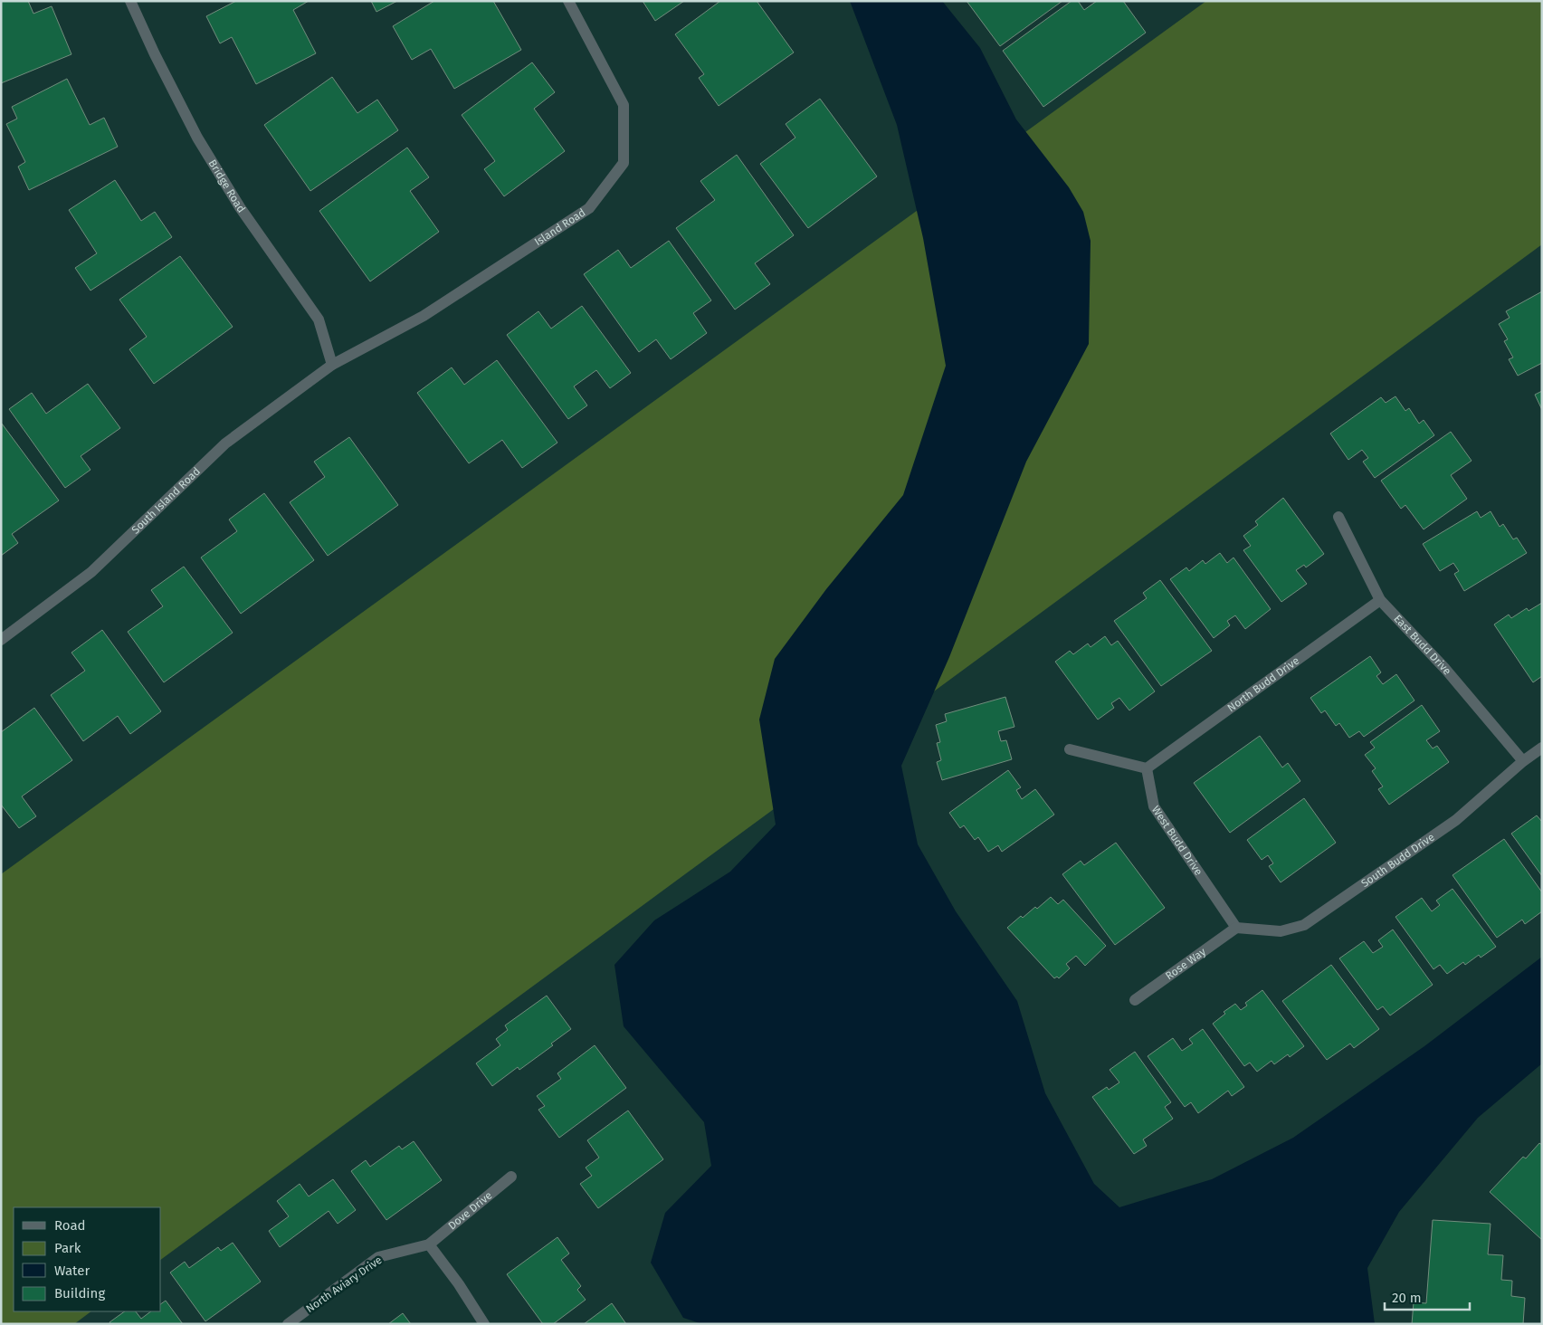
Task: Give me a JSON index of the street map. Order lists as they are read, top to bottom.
{
  "streets": {
    "street": [
      "Bridge Road",
      "Island Road",
      "South Island Road",
      "East Budd Drive",
      "North Budd Drive",
      "West Budd Drive",
      "South Budd Drive",
      "Rose Way",
      "Dove Drive",
      "North Aviary Drive"
    ]
  },
  "crossings": [
    ["Bridge Road", "Island Road"],
    ["Bridge Road", "South Island Road"],
    ["Island Road", "South Island Road"],
    ["East Budd Drive", "North Budd Drive"],
    ["East Budd Drive", "South Budd Drive"],
    ["North Budd Drive", "West Budd Drive"],
    ["West Budd Drive", "South Budd Drive"],
    ["West Budd Drive", "Rose Way"],
    ["South Budd Drive", "Rose Way"],
    ["Dove Drive", "North Aviary Drive"]
  ],
  "legend": [
    "Road",
    "Park",
    "Water",
    "Building"
  ],
  "scale_bar": "20 m"
}
